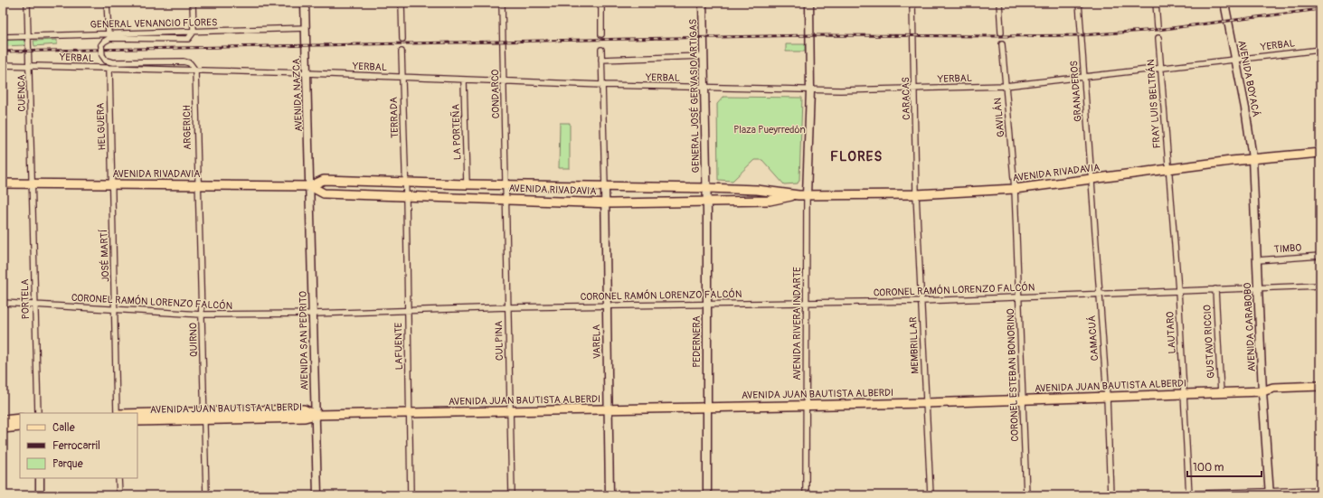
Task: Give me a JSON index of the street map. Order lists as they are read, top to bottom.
{
  "streets": {
    "main road": ["AVENIDA RIVADAVIA", "AVENIDA JUAN BAUTISTA ALBERDI"],
    "street": [
      "GENERAL VENANCIO FLORES",
      "YERBAL",
      "AVENIDA BOYACÁ",
      "GRANADEROS",
      "CUENCA",
      "CONDARCO",
      "AVENIDA NAZCA",
      "GENERAL JOSÉ GERVASIO ARTIGAS",
      "CARACAS",
      "FRAY LUIS BELTRÁN",
      "TERRADA",
      "GAVILÁN",
      "HELGUERA",
      "ARGERICH",
      "LA PORTEÑA",
      "TIMBO",
      "JOSÉ MARTÍ",
      "CORONEL RAMÓN LORENZO FALCÓN",
      "PORTELA",
      "AVENIDA RIVERA INDARTE",
      "AVENIDA CARABOBO",
      "LAUTARO",
      "CAMACUÁ",
      "QUIRNO",
      "AVENIDA SAN PEDRITO",
      "CULPINA",
      "VARELA",
      "PEDERNERA",
      "GUSTAVO RICCIO",
      "MEMBRILLAR",
      "LAFUENTE",
      "CORONEL ESTEBAN BONORINO"
    ]
  },
  "crossings": [
    ["GENERAL VENANCIO FLORES", "CUENCA"],
    ["GENERAL VENANCIO FLORES", "AVENIDA NAZCA"],
    ["YERBAL", "AVENIDA BOYACÁ"],
    ["YERBAL", "GRANADEROS"],
    ["YERBAL", "CUENCA"],
    ["YERBAL", "CONDARCO"],
    ["YERBAL", "AVENIDA NAZCA"],
    ["YERBAL", "GENERAL JOSÉ GERVASIO ARTIGAS"],
    ["YERBAL", "CARACAS"],
    ["YERBAL", "FRAY LUIS BELTRÁN"],
    ["YERBAL", "TERRADA"],
    ["YERBAL", "GAVILÁN"],
    ["YERBAL", "HELGUERA"],
    ["YERBAL", "ARGERICH"],
    ["YERBAL", "LA PORTEÑA"],
    ["AVENIDA BOYACÁ", "AVENIDA RIVADAVIA"],
    ["AVENIDA BOYACÁ", "AVENIDA CARABOBO"],
    ["GRANADEROS", "AVENIDA RIVADAVIA"],
    ["GRANADEROS", "CAMACUÁ"],
    ["CUENCA", "AVENIDA RIVADAVIA"],
    ["CUENCA", "PORTELA"],
    ["CONDARCO", "AVENIDA RIVADAVIA"],
    ["CONDARCO", "CULPINA"],
    ["AVENIDA NAZCA", "AVENIDA RIVADAVIA"],
    ["AVENIDA NAZCA", "AVENIDA SAN PEDRITO"],
    ["GENERAL JOSÉ GERVASIO ARTIGAS", "AVENIDA RIVADAVIA"],
    ["GENERAL JOSÉ GERVASIO ARTIGAS", "PEDERNERA"],
    ["CARACAS", "AVENIDA RIVADAVIA"],
    ["CARACAS", "MEMBRILLAR"],
    ["FRAY LUIS BELTRÁN", "AVENIDA RIVADAVIA"],
    ["FRAY LUIS BELTRÁN", "LAUTARO"],
    ["TERRADA", "AVENIDA RIVADAVIA"],
    ["TERRADA", "LAFUENTE"],
    ["GAVILÁN", "AVENIDA RIVADAVIA"],
    ["GAVILÁN", "CORONEL ESTEBAN BONORINO"],
    ["HELGUERA", "AVENIDA RIVADAVIA"],
    ["HELGUERA", "JOSÉ MARTÍ"],
    ["ARGERICH", "AVENIDA RIVADAVIA"],
    ["ARGERICH", "QUIRNO"],
    ["LA PORTEÑA", "AVENIDA RIVADAVIA"],
    ["AVENIDA RIVADAVIA", "JOSÉ MARTÍ"],
    ["AVENIDA RIVADAVIA", "PORTELA"],
    ["AVENIDA RIVADAVIA", "AVENIDA RIVERA INDARTE"],
    ["AVENIDA RIVADAVIA", "AVENIDA CARABOBO"],
    ["AVENIDA RIVADAVIA", "LAUTARO"],
    ["AVENIDA RIVADAVIA", "CAMACUÁ"],
    ["AVENIDA RIVADAVIA", "QUIRNO"],
    ["AVENIDA RIVADAVIA", "AVENIDA SAN PEDRITO"],
    ["AVENIDA RIVADAVIA", "CULPINA"],
    ["AVENIDA RIVADAVIA", "VARELA"],
    ["AVENIDA RIVADAVIA", "PEDERNERA"],
    ["AVENIDA RIVADAVIA", "MEMBRILLAR"],
    ["AVENIDA RIVADAVIA", "LAFUENTE"],
    ["AVENIDA RIVADAVIA", "CORONEL ESTEBAN BONORINO"],
    ["TIMBO", "AVENIDA CARABOBO"],
    ["JOSÉ MARTÍ", "CORONEL RAMÓN LORENZO FALCÓN"],
    ["CORONEL RAMÓN LORENZO FALCÓN", "PORTELA"],
    ["CORONEL RAMÓN LORENZO FALCÓN", "AVENIDA RIVERA INDARTE"],
    ["CORONEL RAMÓN LORENZO FALCÓN", "AVENIDA CARABOBO"],
    ["CORONEL RAMÓN LORENZO FALCÓN", "LAUTARO"],
    ["CORONEL RAMÓN LORENZO FALCÓN", "CAMACUÁ"],
    ["CORONEL RAMÓN LORENZO FALCÓN", "QUIRNO"],
    ["CORONEL RAMÓN LORENZO FALCÓN", "AVENIDA SAN PEDRITO"],
    ["CORONEL RAMÓN LORENZO FALCÓN", "CULPINA"],
    ["CORONEL RAMÓN LORENZO FALCÓN", "VARELA"],
    ["CORONEL RAMÓN LORENZO FALCÓN", "PEDERNERA"],
    ["CORONEL RAMÓN LORENZO FALCÓN", "GUSTAVO RICCIO"],
    ["CORONEL RAMÓN LORENZO FALCÓN", "MEMBRILLAR"],
    ["CORONEL RAMÓN LORENZO FALCÓN", "LAFUENTE"],
    ["CORONEL RAMÓN LORENZO FALCÓN", "CORONEL ESTEBAN BONORINO"],
    ["AVENIDA RIVERA INDARTE", "AVENIDA JUAN BAUTISTA ALBERDI"],
    ["AVENIDA CARABOBO", "AVENIDA JUAN BAUTISTA ALBERDI"],
    ["LAUTARO", "AVENIDA JUAN BAUTISTA ALBERDI"],
    ["CAMACUÁ", "AVENIDA JUAN BAUTISTA ALBERDI"],
    ["QUIRNO", "AVENIDA JUAN BAUTISTA ALBERDI"],
    ["AVENIDA SAN PEDRITO", "AVENIDA JUAN BAUTISTA ALBERDI"],
    ["CULPINA", "AVENIDA JUAN BAUTISTA ALBERDI"],
    ["VARELA", "AVENIDA JUAN BAUTISTA ALBERDI"],
    ["PEDERNERA", "AVENIDA JUAN BAUTISTA ALBERDI"],
    ["GUSTAVO RICCIO", "AVENIDA JUAN BAUTISTA ALBERDI"],
    ["MEMBRILLAR", "AVENIDA JUAN BAUTISTA ALBERDI"],
    ["LAFUENTE", "AVENIDA JUAN BAUTISTA ALBERDI"],
    ["CORONEL ESTEBAN BONORINO", "AVENIDA JUAN BAUTISTA ALBERDI"]
  ],
  "districts": ["FLORES"],
  "parks": ["Plaza Pueyrredón"],
  "legend": ["Calle", "Ferrocarril", "Parque"],
  "scale_bar": "100 m"
}
